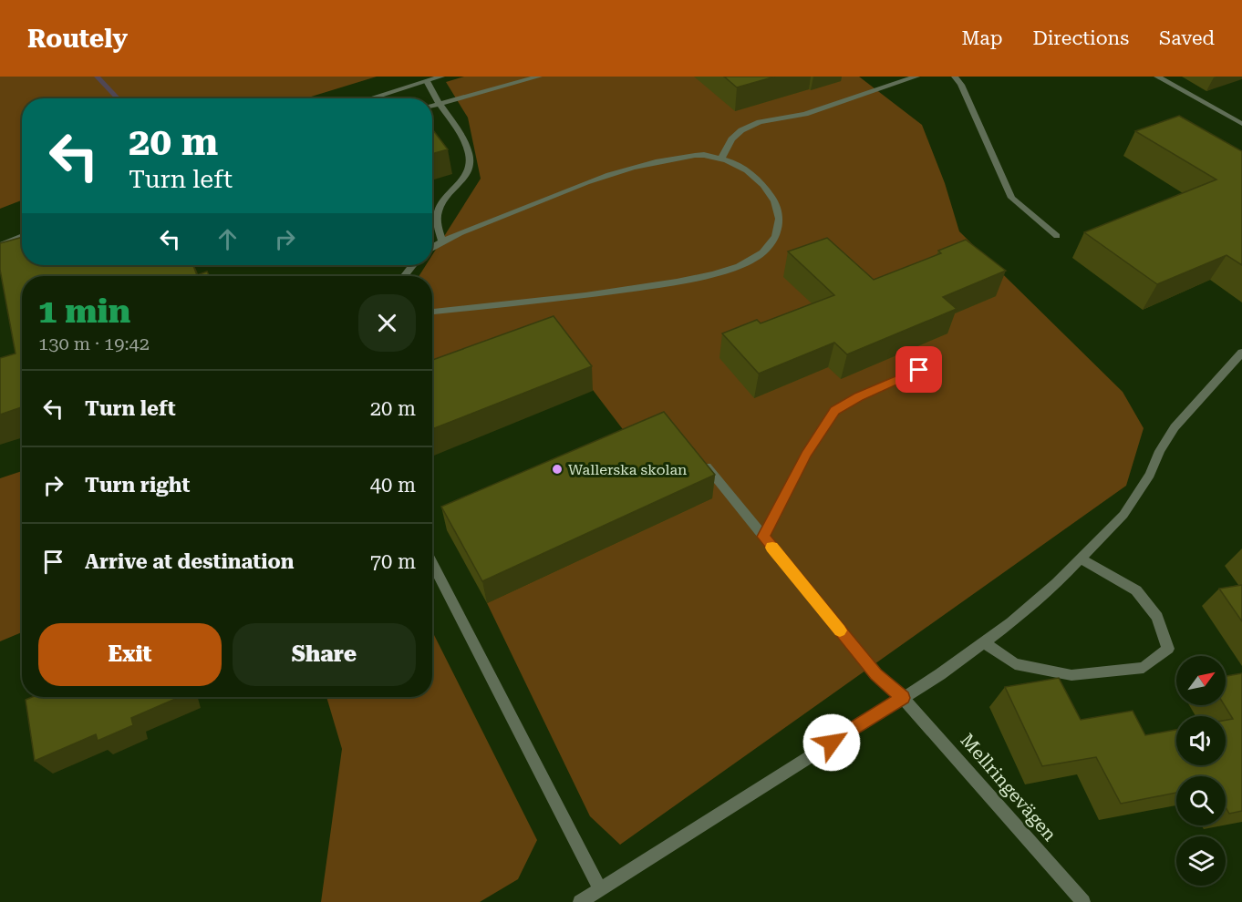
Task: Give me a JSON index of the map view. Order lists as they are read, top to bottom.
{
  "streets": {
    "street": ["Mellringevägen"]
  },
  "places": ["Wallerska skolan"],
  "north": "top right",
  "page": {
    "header": "Routely",
    "nav": ["Map", "Directions", "Saved"],
    "turn": ["20 m", "Turn left"],
    "heading": ["1 min", "130 m · 19:42"],
    "list": [
      {
        "name": "Turn left",
        "value": "20 m"
      },
      {
        "name": "Turn right",
        "value": "40 m"
      },
      {
        "name": "Arrive at destination",
        "value": "70 m"
      }
    ],
    "buttons": ["Exit", "Share"]
  }
}
